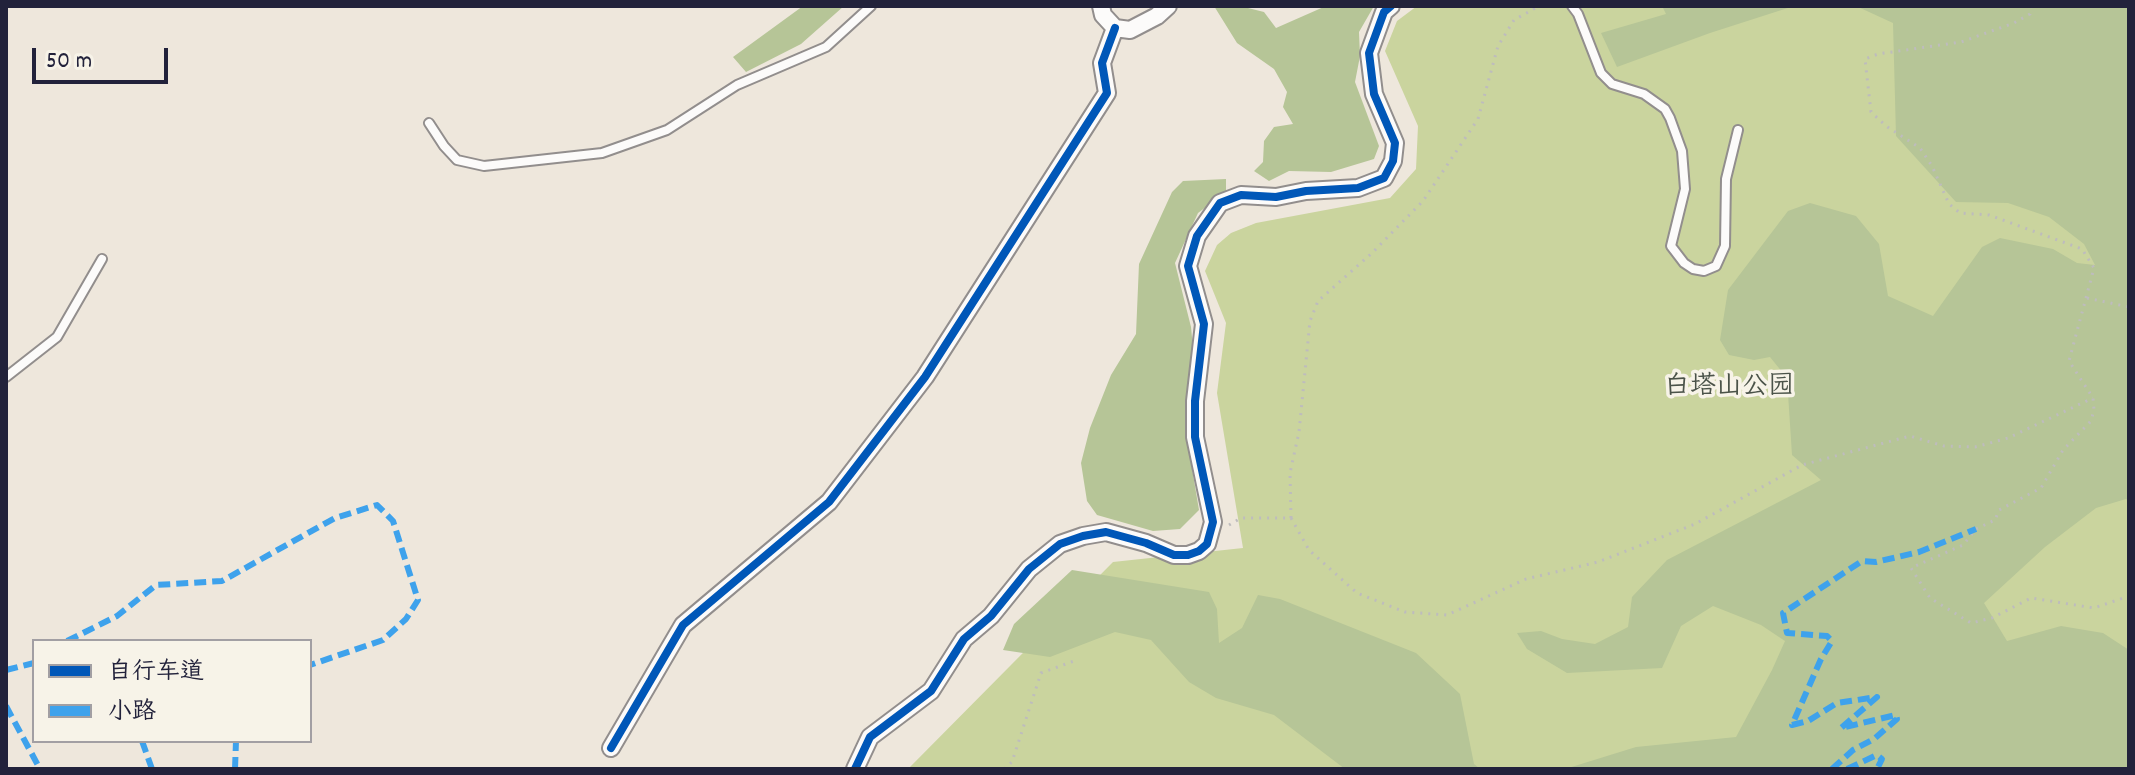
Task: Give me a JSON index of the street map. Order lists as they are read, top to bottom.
{
  "parks": ["白塔山公园"],
  "legend": ["自行车道", "小路"],
  "scale_bar": "50 m"
}
